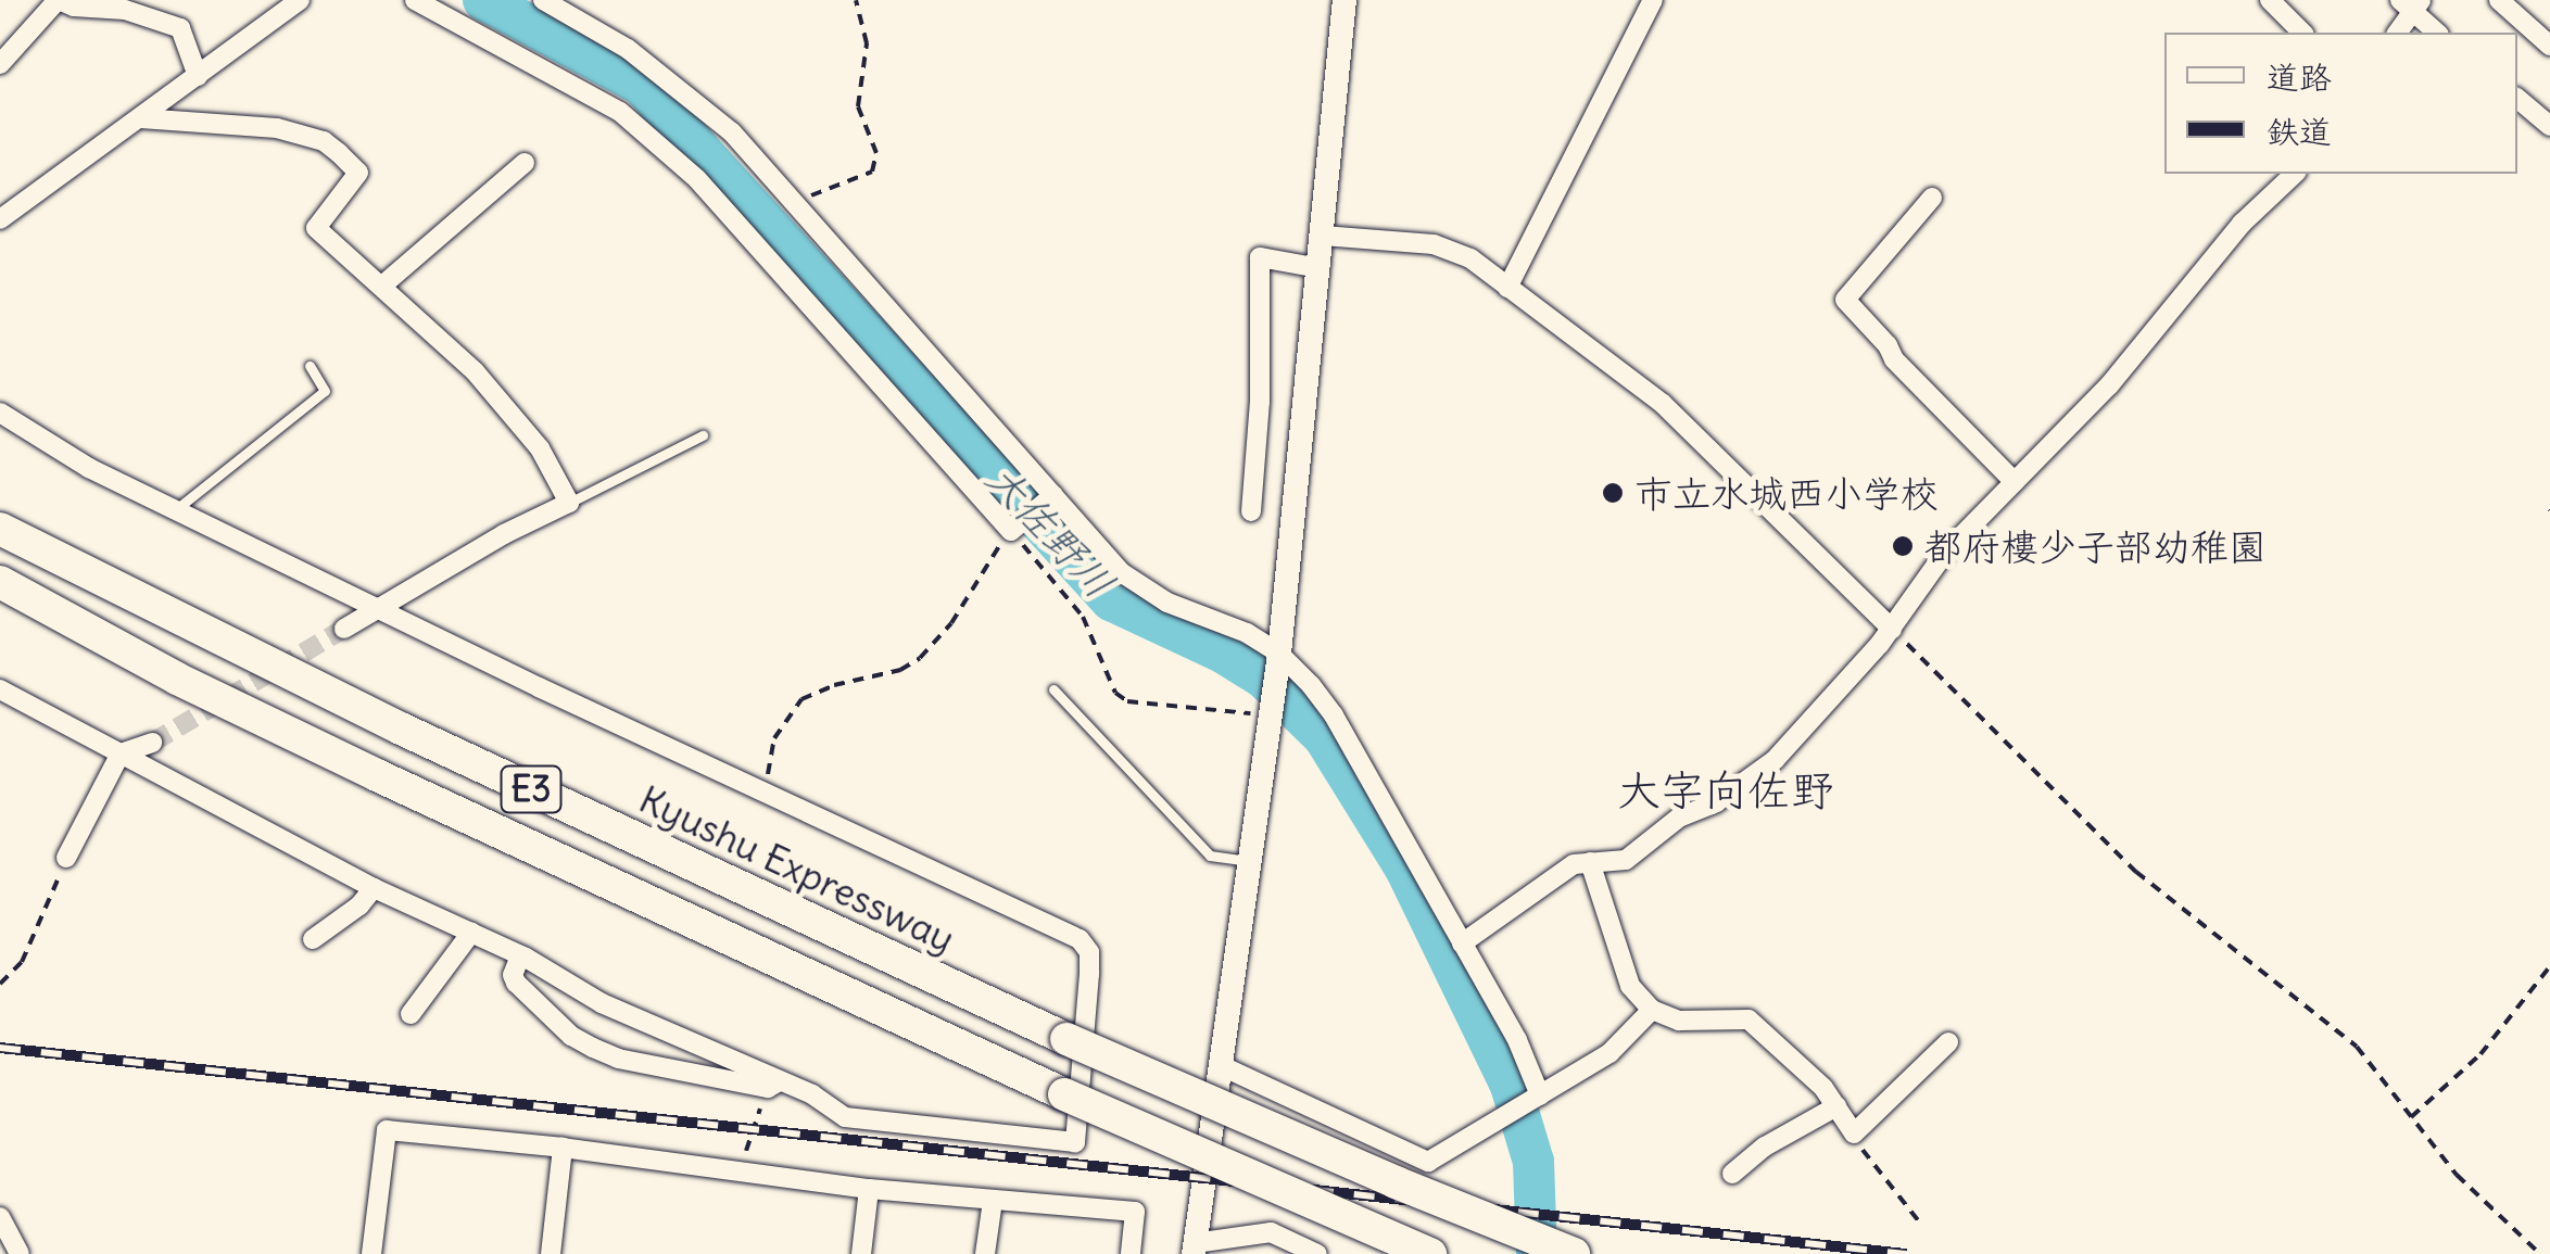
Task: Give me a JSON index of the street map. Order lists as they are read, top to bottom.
{
  "streets": {
    "highway": ["E3", "Kyushu Expressway"]
  },
  "districts": ["大字向佐野"],
  "water": ["大佐野川"],
  "places": ["市立水城西小学校", "都府樓少子部幼稚園"],
  "legend": ["道路", "鉄道"]
}
